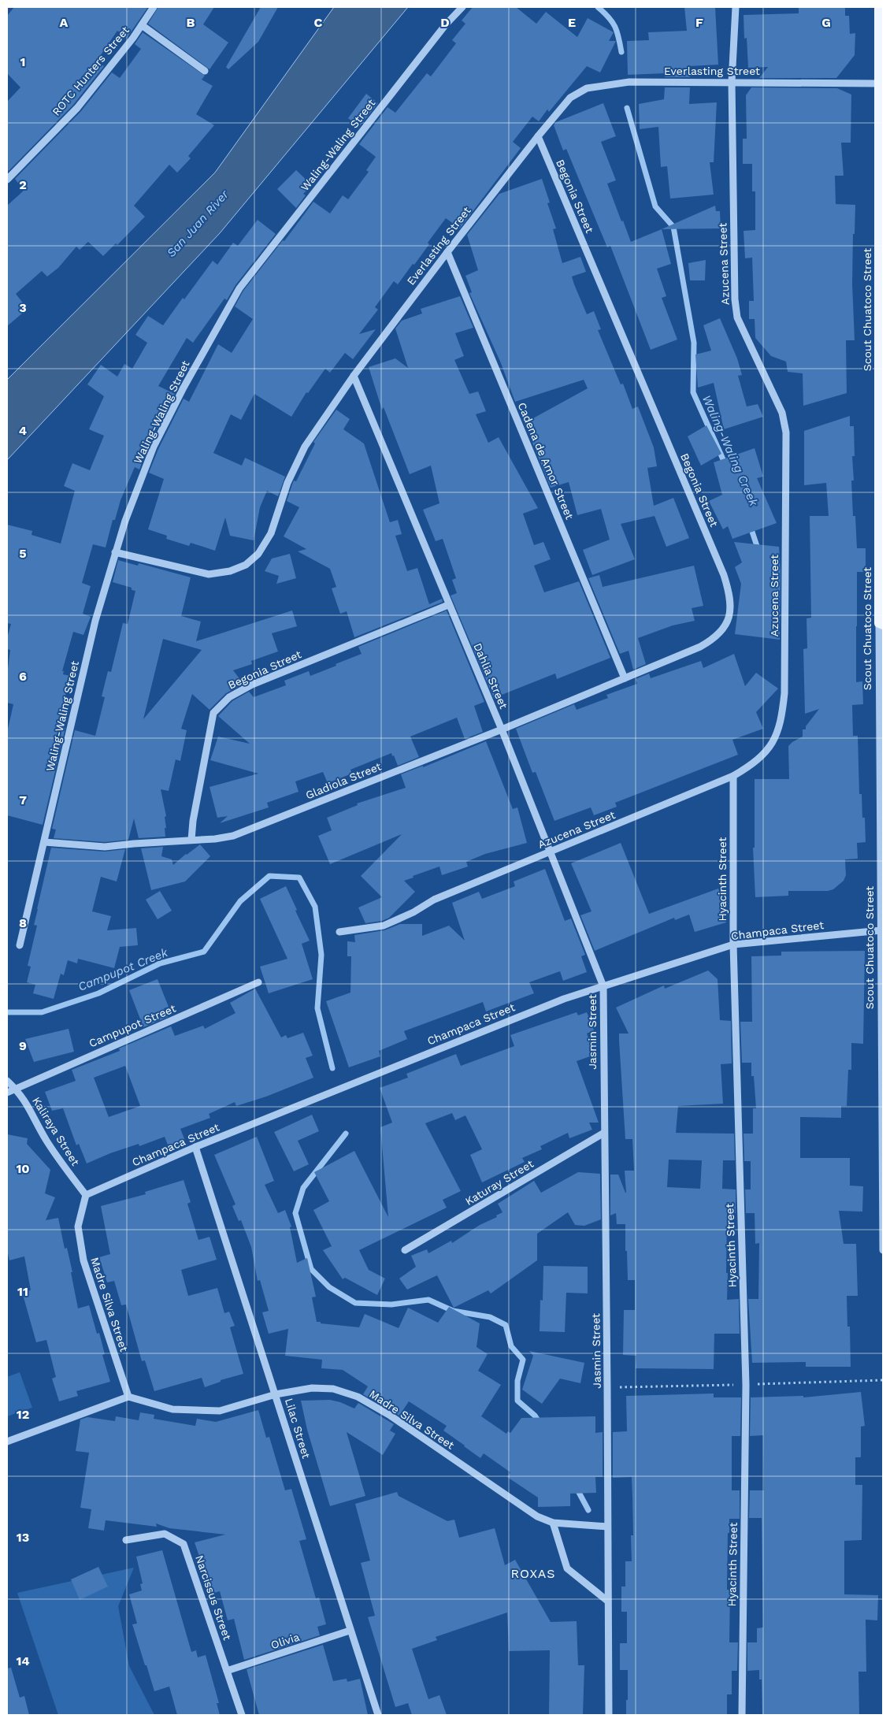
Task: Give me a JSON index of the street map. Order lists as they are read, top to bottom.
{
  "streets": {
    "main road": ["Scout Chuatoco Street"],
    "street": [
      "ROTC Hunters Street",
      "Everlasting Street",
      "Waling-Waling Street",
      "Begonia Street",
      "Azucena Street",
      "Cadena de Amor Street",
      "Dahlia Street",
      "Gladiola Street",
      "Hyacinth Street",
      "Champaca Street",
      "Campupot Street",
      "Jasmin Street",
      "Kaliraya Street",
      "Katuray Street",
      "Madre Silva Street",
      "Lilac Street",
      "Narcissus Street",
      "Olivia"
    ]
  },
  "crossings": [
    ["Everlasting Street", "Waling-Waling Street"],
    ["Everlasting Street", "Begonia Street"],
    ["Everlasting Street", "Azucena Street"],
    ["Everlasting Street", "Scout Chuatoco Street"],
    ["Everlasting Street", "Cadena de Amor Street"],
    ["Everlasting Street", "Dahlia Street"],
    ["Waling-Waling Street", "Gladiola Street"],
    ["Begonia Street", "Cadena de Amor Street"],
    ["Begonia Street", "Dahlia Street"],
    ["Begonia Street", "Gladiola Street"],
    ["Azucena Street", "Dahlia Street"],
    ["Azucena Street", "Hyacinth Street"],
    ["Scout Chuatoco Street", "Champaca Street"],
    ["Dahlia Street", "Gladiola Street"],
    ["Dahlia Street", "Champaca Street"],
    ["Dahlia Street", "Jasmin Street"],
    ["Hyacinth Street", "Champaca Street"],
    ["Champaca Street", "Jasmin Street"],
    ["Champaca Street", "Kaliraya Street"],
    ["Champaca Street", "Madre Silva Street"],
    ["Champaca Street", "Lilac Street"],
    ["Campupot Street", "Kaliraya Street"],
    ["Jasmin Street", "Katuray Street"],
    ["Jasmin Street", "Madre Silva Street"],
    ["Kaliraya Street", "Madre Silva Street"],
    ["Madre Silva Street", "Lilac Street"],
    ["Lilac Street", "Olivia"],
    ["Narcissus Street", "Olivia"]
  ],
  "districts": ["ROXAS"],
  "water": ["San Juan River", "Waling-Waling Creek", "Campupot Creek"],
  "grid": {
    "columns": [
      "A",
      "B",
      "C",
      "D",
      "E",
      "F",
      "G"
    ],
    "rows": [
      "1",
      "2",
      "3",
      "4",
      "5",
      "6",
      "7",
      "8",
      "9",
      "10",
      "11",
      "12",
      "13",
      "14"
    ]
  }
}
